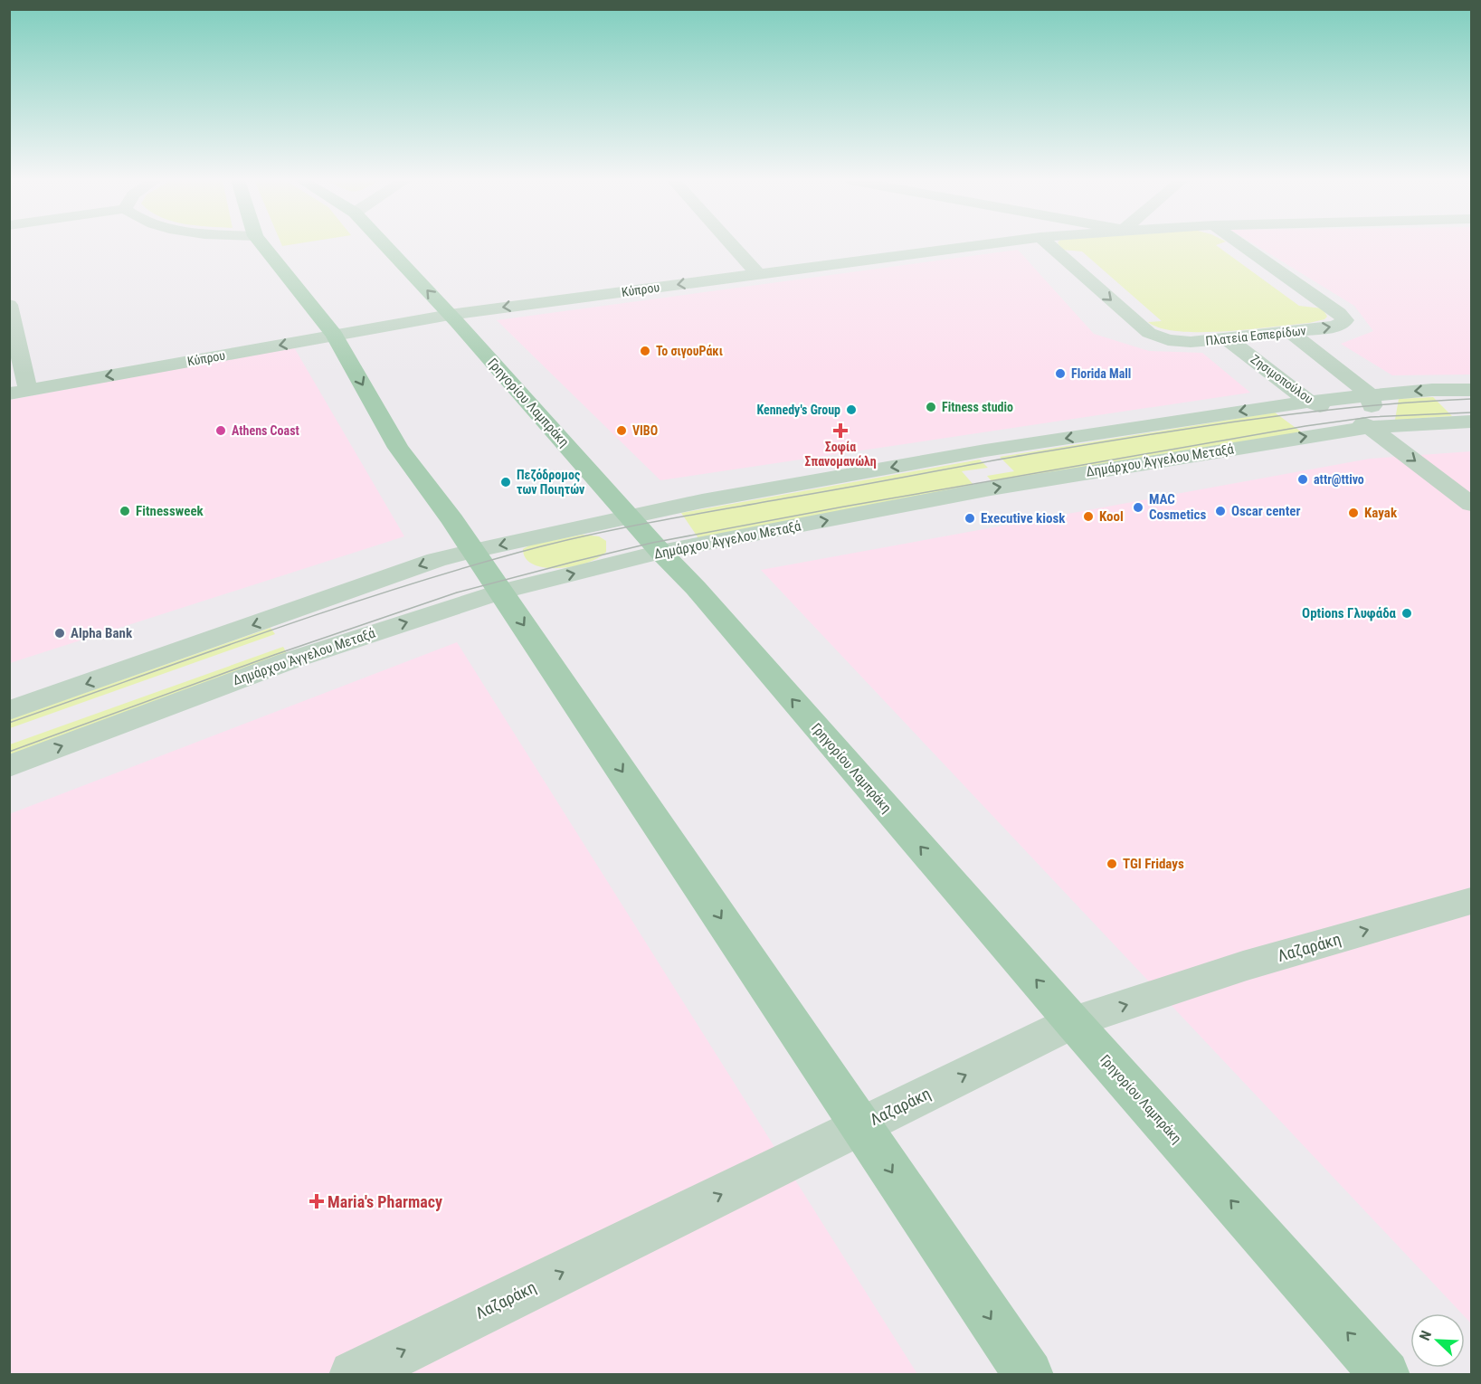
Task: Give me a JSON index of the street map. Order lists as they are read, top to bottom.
{
  "streets": {
    "main road": ["Γρηγορίου Λαμπράκη"],
    "street": [
      "Κύπρου",
      "Πλατεία Εσπερίδων",
      "Ζησιμοπούλου",
      "Δημάρχου Άγγελου Μεταξά",
      "Λαζαράκη"
    ]
  },
  "crossings": [
    ["Κύπρου", "Γρηγορίου Λαμπράκη"],
    ["Πλατεία Εσπερίδων", "Ζησιμοπούλου"],
    ["Ζησιμοπούλου", "Δημάρχου Άγγελου Μεταξά"],
    ["Γρηγορίου Λαμπράκη", "Δημάρχου Άγγελου Μεταξά"],
    ["Γρηγορίου Λαμπράκη", "Λαζαράκη"]
  ],
  "one_way": ["Ζησιμοπούλου", "Λαζαράκη"],
  "places": {
    "other": [
      "Το σιγουΡάκι",
      "Florida Mall",
      "Fitness studio",
      "Kennedy's Group",
      "Athens Coast",
      "VIBO",
      "attr@ttivo",
      "Πεζόδρομος των Ποιητών",
      "MAC Cosmetics",
      "Fitnessweek",
      "Oscar center",
      "Kayak",
      "Kool",
      "Executive kiosk",
      "Options Γλυφάδα",
      "Alpha Bank",
      "TGI Fridays"
    ],
    "health": ["Σοφία Σπανομανώλη", "Maria's Pharmacy"]
  },
  "north": "top left"
}
